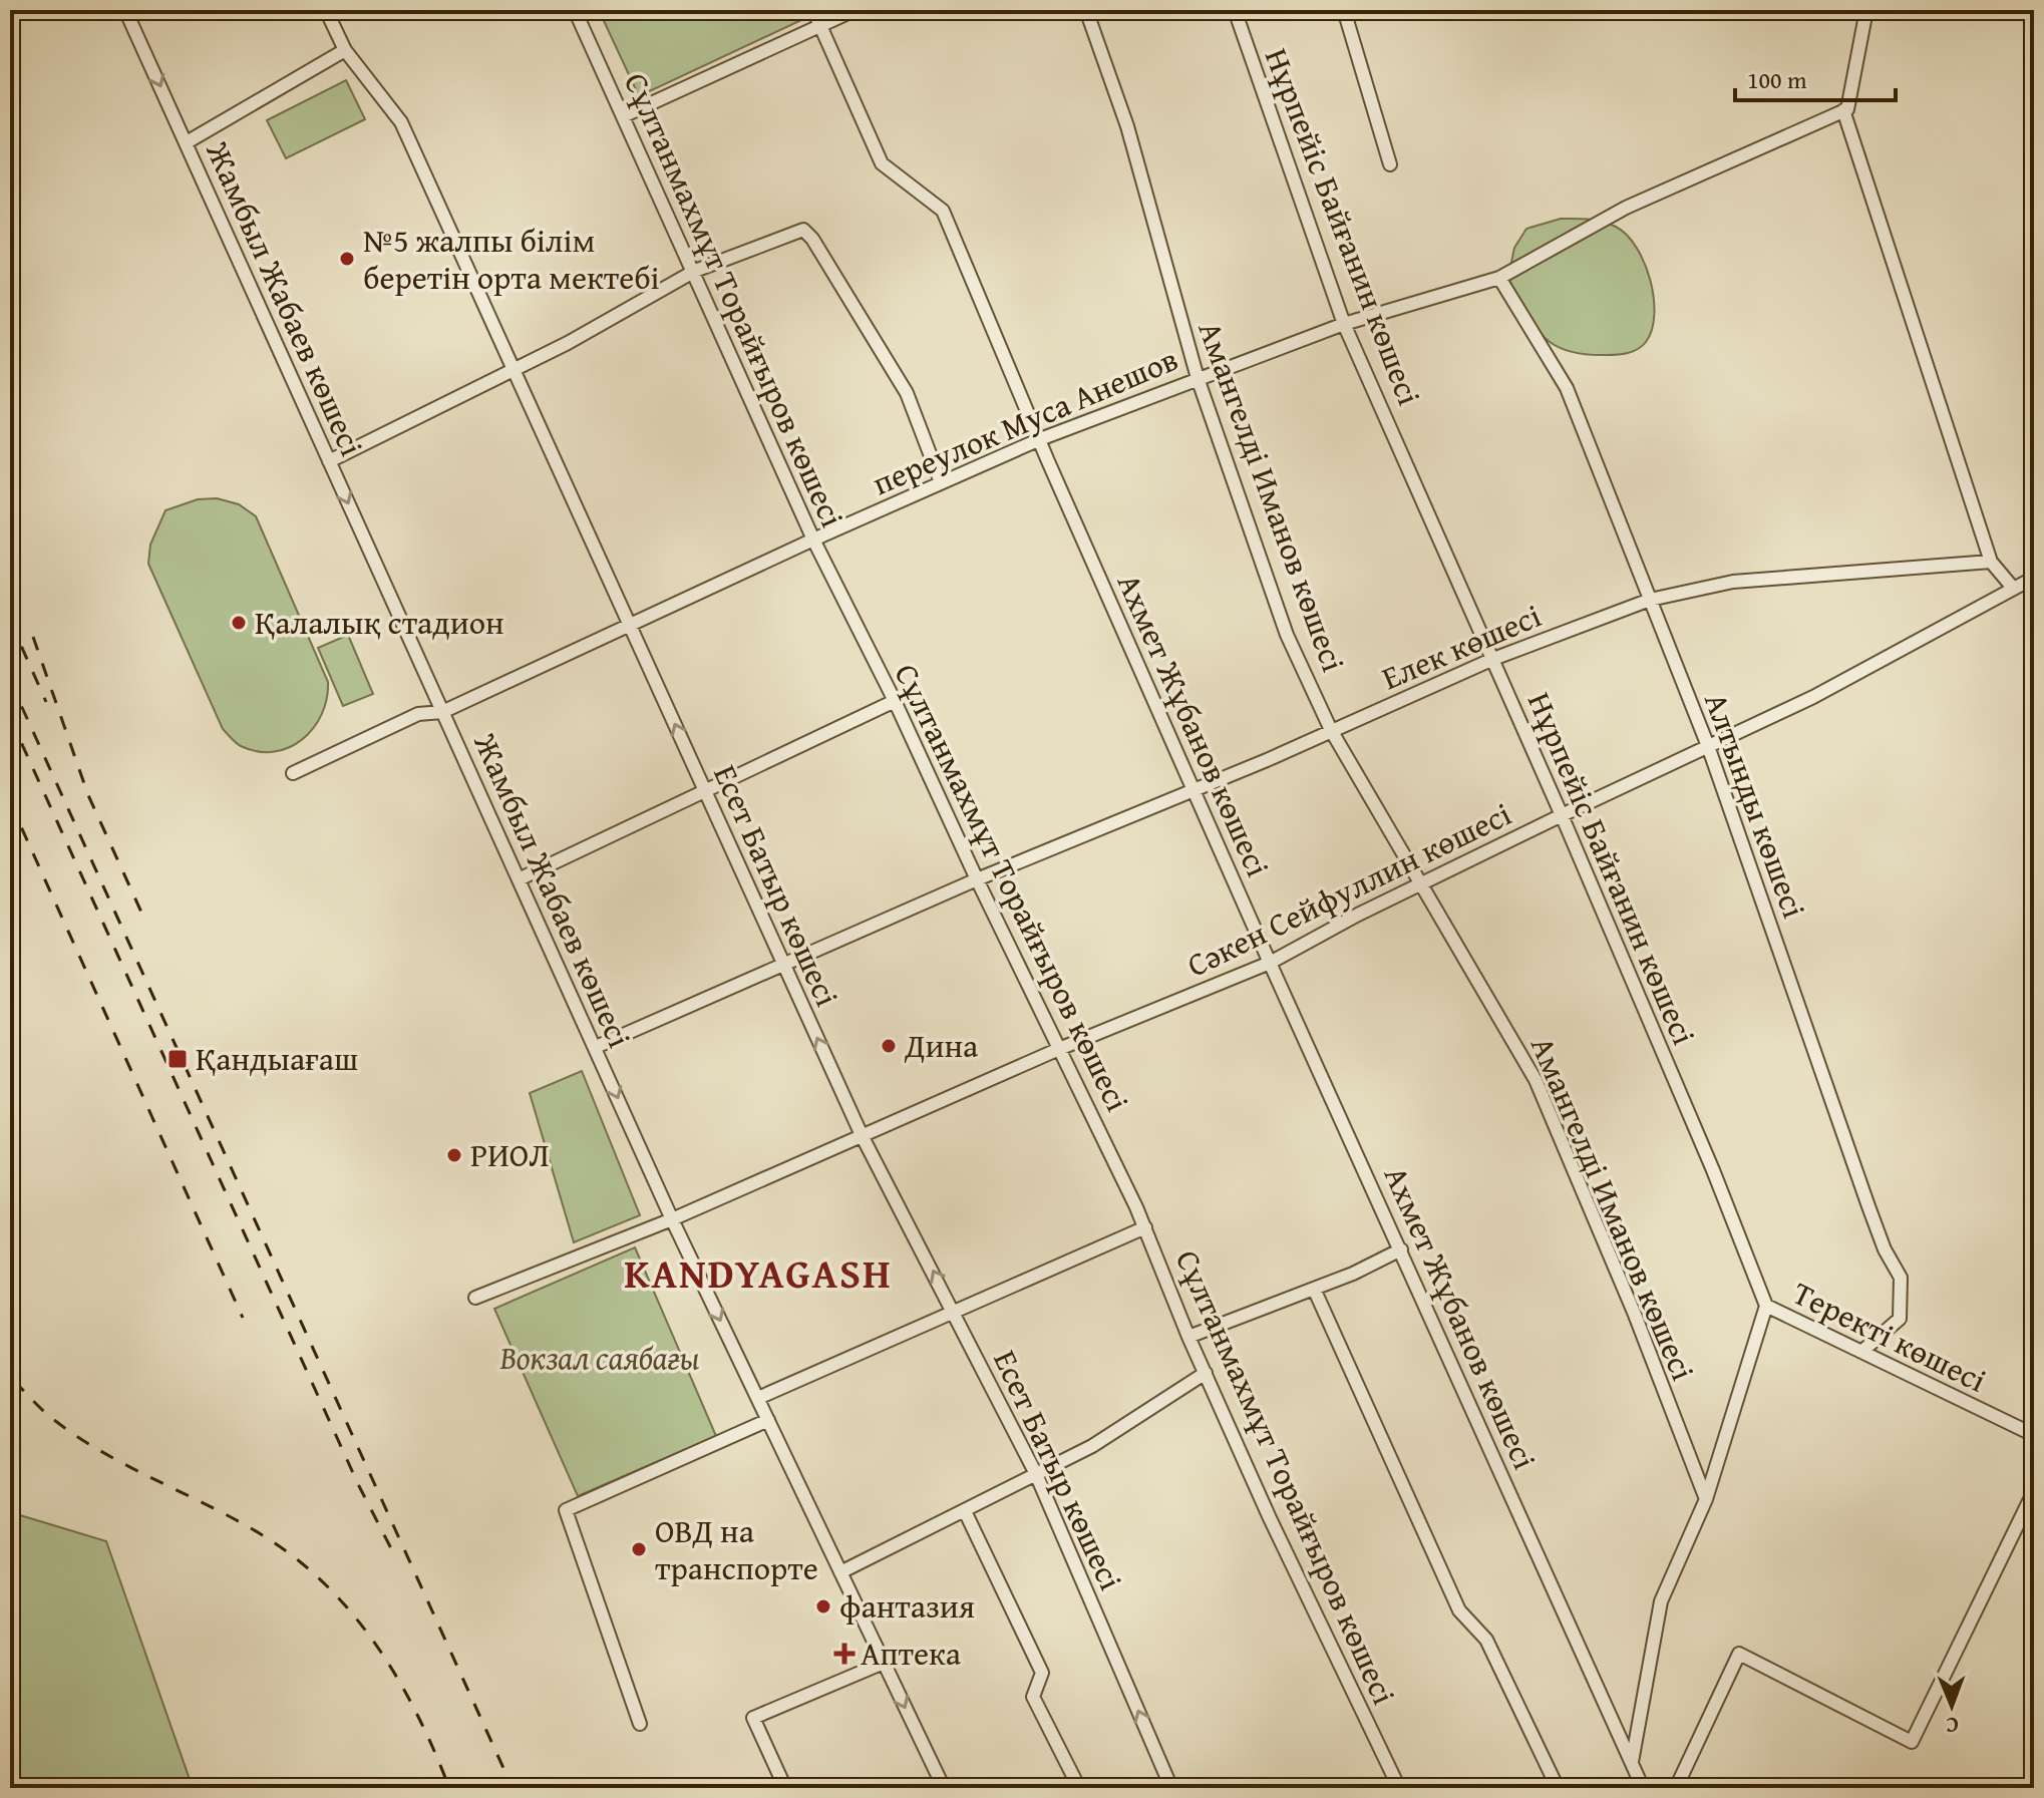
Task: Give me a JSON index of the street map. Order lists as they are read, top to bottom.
{
  "streets": {
    "street": [
      "Нұрпейіс Байғанин көшесі",
      "Жамбыл Жабаев көшесі",
      "Сұлтанмахмұт Торайғыров көшесі",
      "переулок Муса Анешов",
      "Амангелді Иманов көшесі",
      "Елек көшесі",
      "Ахмет Жұбанов көшесі",
      "Алтынды көшесі",
      "Есет Батыр көшесі",
      "Сәкен Сейфуллин көшесі",
      "Теректі көшесі"
    ]
  },
  "crossings": [
    ["Нұрпейіс Байғанин көшесі", "переулок Муса Анешов"],
    ["Нұрпейіс Байғанин көшесі", "Елек көшесі"],
    ["Нұрпейіс Байғанин көшесі", "Сәкен Сейфуллин көшесі"],
    ["Нұрпейіс Байғанин көшесі", "Теректі көшесі"],
    ["Жамбыл Жабаев көшесі", "переулок Муса Анешов"],
    ["Жамбыл Жабаев көшесі", "Елек көшесі"],
    ["Жамбыл Жабаев көшесі", "Сәкен Сейфуллин көшесі"],
    ["Сұлтанмахмұт Торайғыров көшесі", "переулок Муса Анешов"],
    ["Сұлтанмахмұт Торайғыров көшесі", "Елек көшесі"],
    ["Сұлтанмахмұт Торайғыров көшесі", "Сәкен Сейфуллин көшесі"],
    ["переулок Муса Анешов", "Амангелді Иманов көшесі"],
    ["переулок Муса Анешов", "Ахмет Жұбанов көшесі"],
    ["переулок Муса Анешов", "Алтынды көшесі"],
    ["переулок Муса Анешов", "Есет Батыр көшесі"],
    ["Амангелді Иманов көшесі", "Елек көшесі"],
    ["Амангелді Иманов көшесі", "Сәкен Сейфуллин көшесі"],
    ["Елек көшесі", "Ахмет Жұбанов көшесі"],
    ["Елек көшесі", "Алтынды көшесі"],
    ["Елек көшесі", "Есет Батыр көшесі"],
    ["Ахмет Жұбанов көшесі", "Сәкен Сейфуллин көшесі"],
    ["Алтынды көшесі", "Сәкен Сейфуллин көшесі"],
    ["Алтынды көшесі", "Теректі көшесі"],
    ["Есет Батыр көшесі", "Сәкен Сейфуллин көшесі"]
  ],
  "one_way": ["Жамбыл Жабаев көшесі"],
  "districts": ["KANDYAGASH"],
  "parks": ["Вокзал саябағы"],
  "places": {
    "other": [
      "№5 жалпы білім беретін орта мектебі",
      "Қалалық стадион",
      "Дина",
      "РИОЛ",
      "ОВД на транспорте",
      "фантазия"
    ],
    "transit": ["Қандыағаш"],
    "health": ["Аптека"]
  },
  "scale_bar": "100 m",
  "north": "bottom"
}
